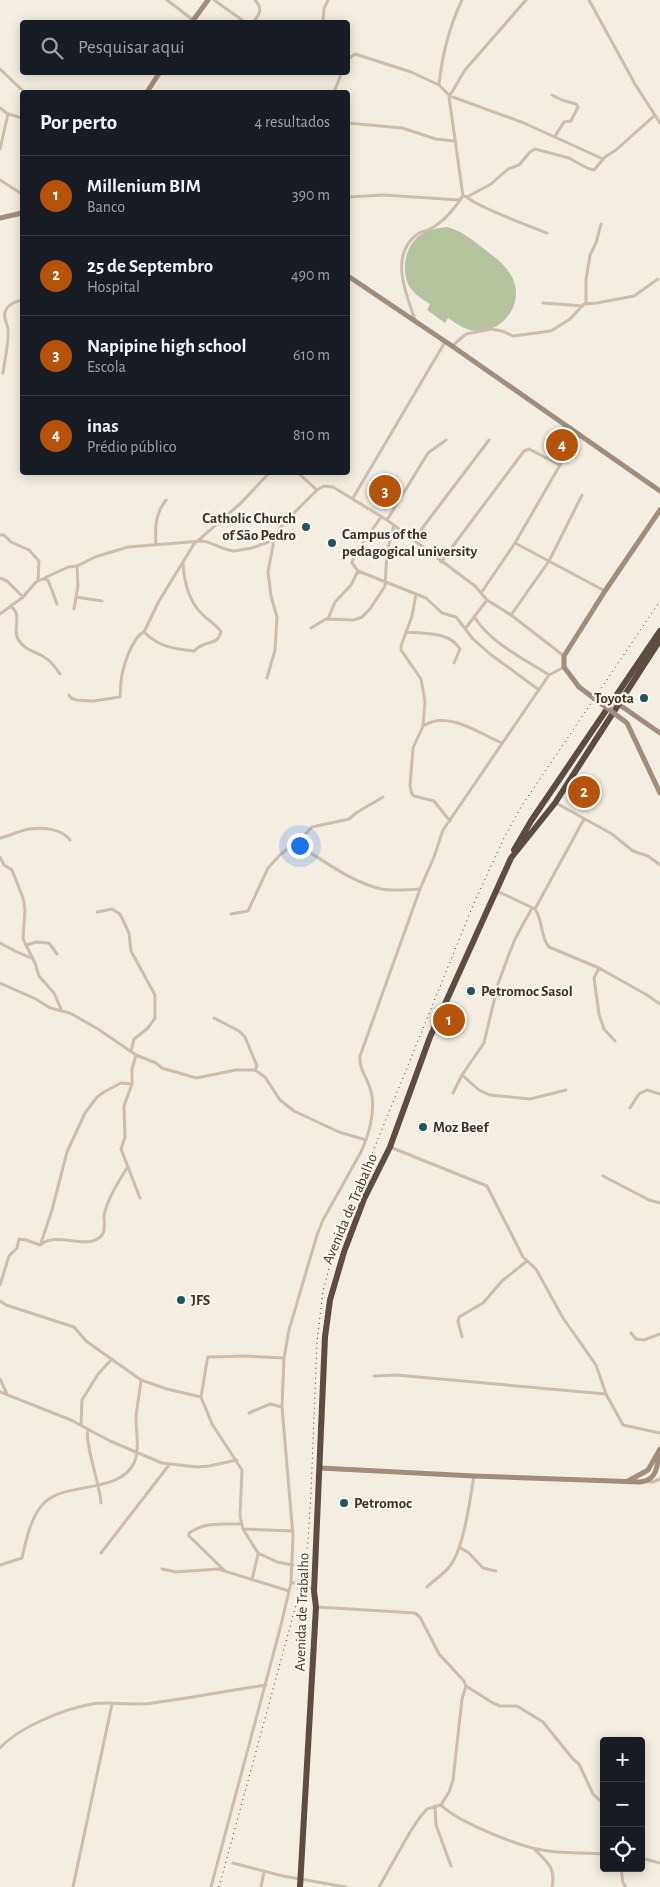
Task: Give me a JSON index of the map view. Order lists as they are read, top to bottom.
{
  "streets": {
    "highway": ["Avenida de Trabalho"]
  },
  "places": [
    "Catholic Church of São Pedro",
    "Campus of the pedagogical university",
    "Toyota",
    "Petromoc Sasol",
    "Moz Beef",
    "JFS",
    "Petromoc"
  ],
  "page": {
    "search": "Pesquisar aqui",
    "heading": ["Por perto", "4 resultados"],
    "list": [
      {
        "mark": "1",
        "name": "Millenium BIM",
        "note": "Banco",
        "value": "390 m"
      },
      {
        "mark": "2",
        "name": "25 de Septembro",
        "note": "Hospital",
        "value": "490 m"
      },
      {
        "mark": "3",
        "name": "Napipine high school",
        "note": "Escola",
        "value": "610 m"
      },
      {
        "mark": "4",
        "name": "inas",
        "note": "Prédio público",
        "value": "810 m"
      }
    ],
    "pins": [
      "4",
      "3",
      "2",
      "1"
    ],
    "map_buttons": ["+", "−"]
  }
}
